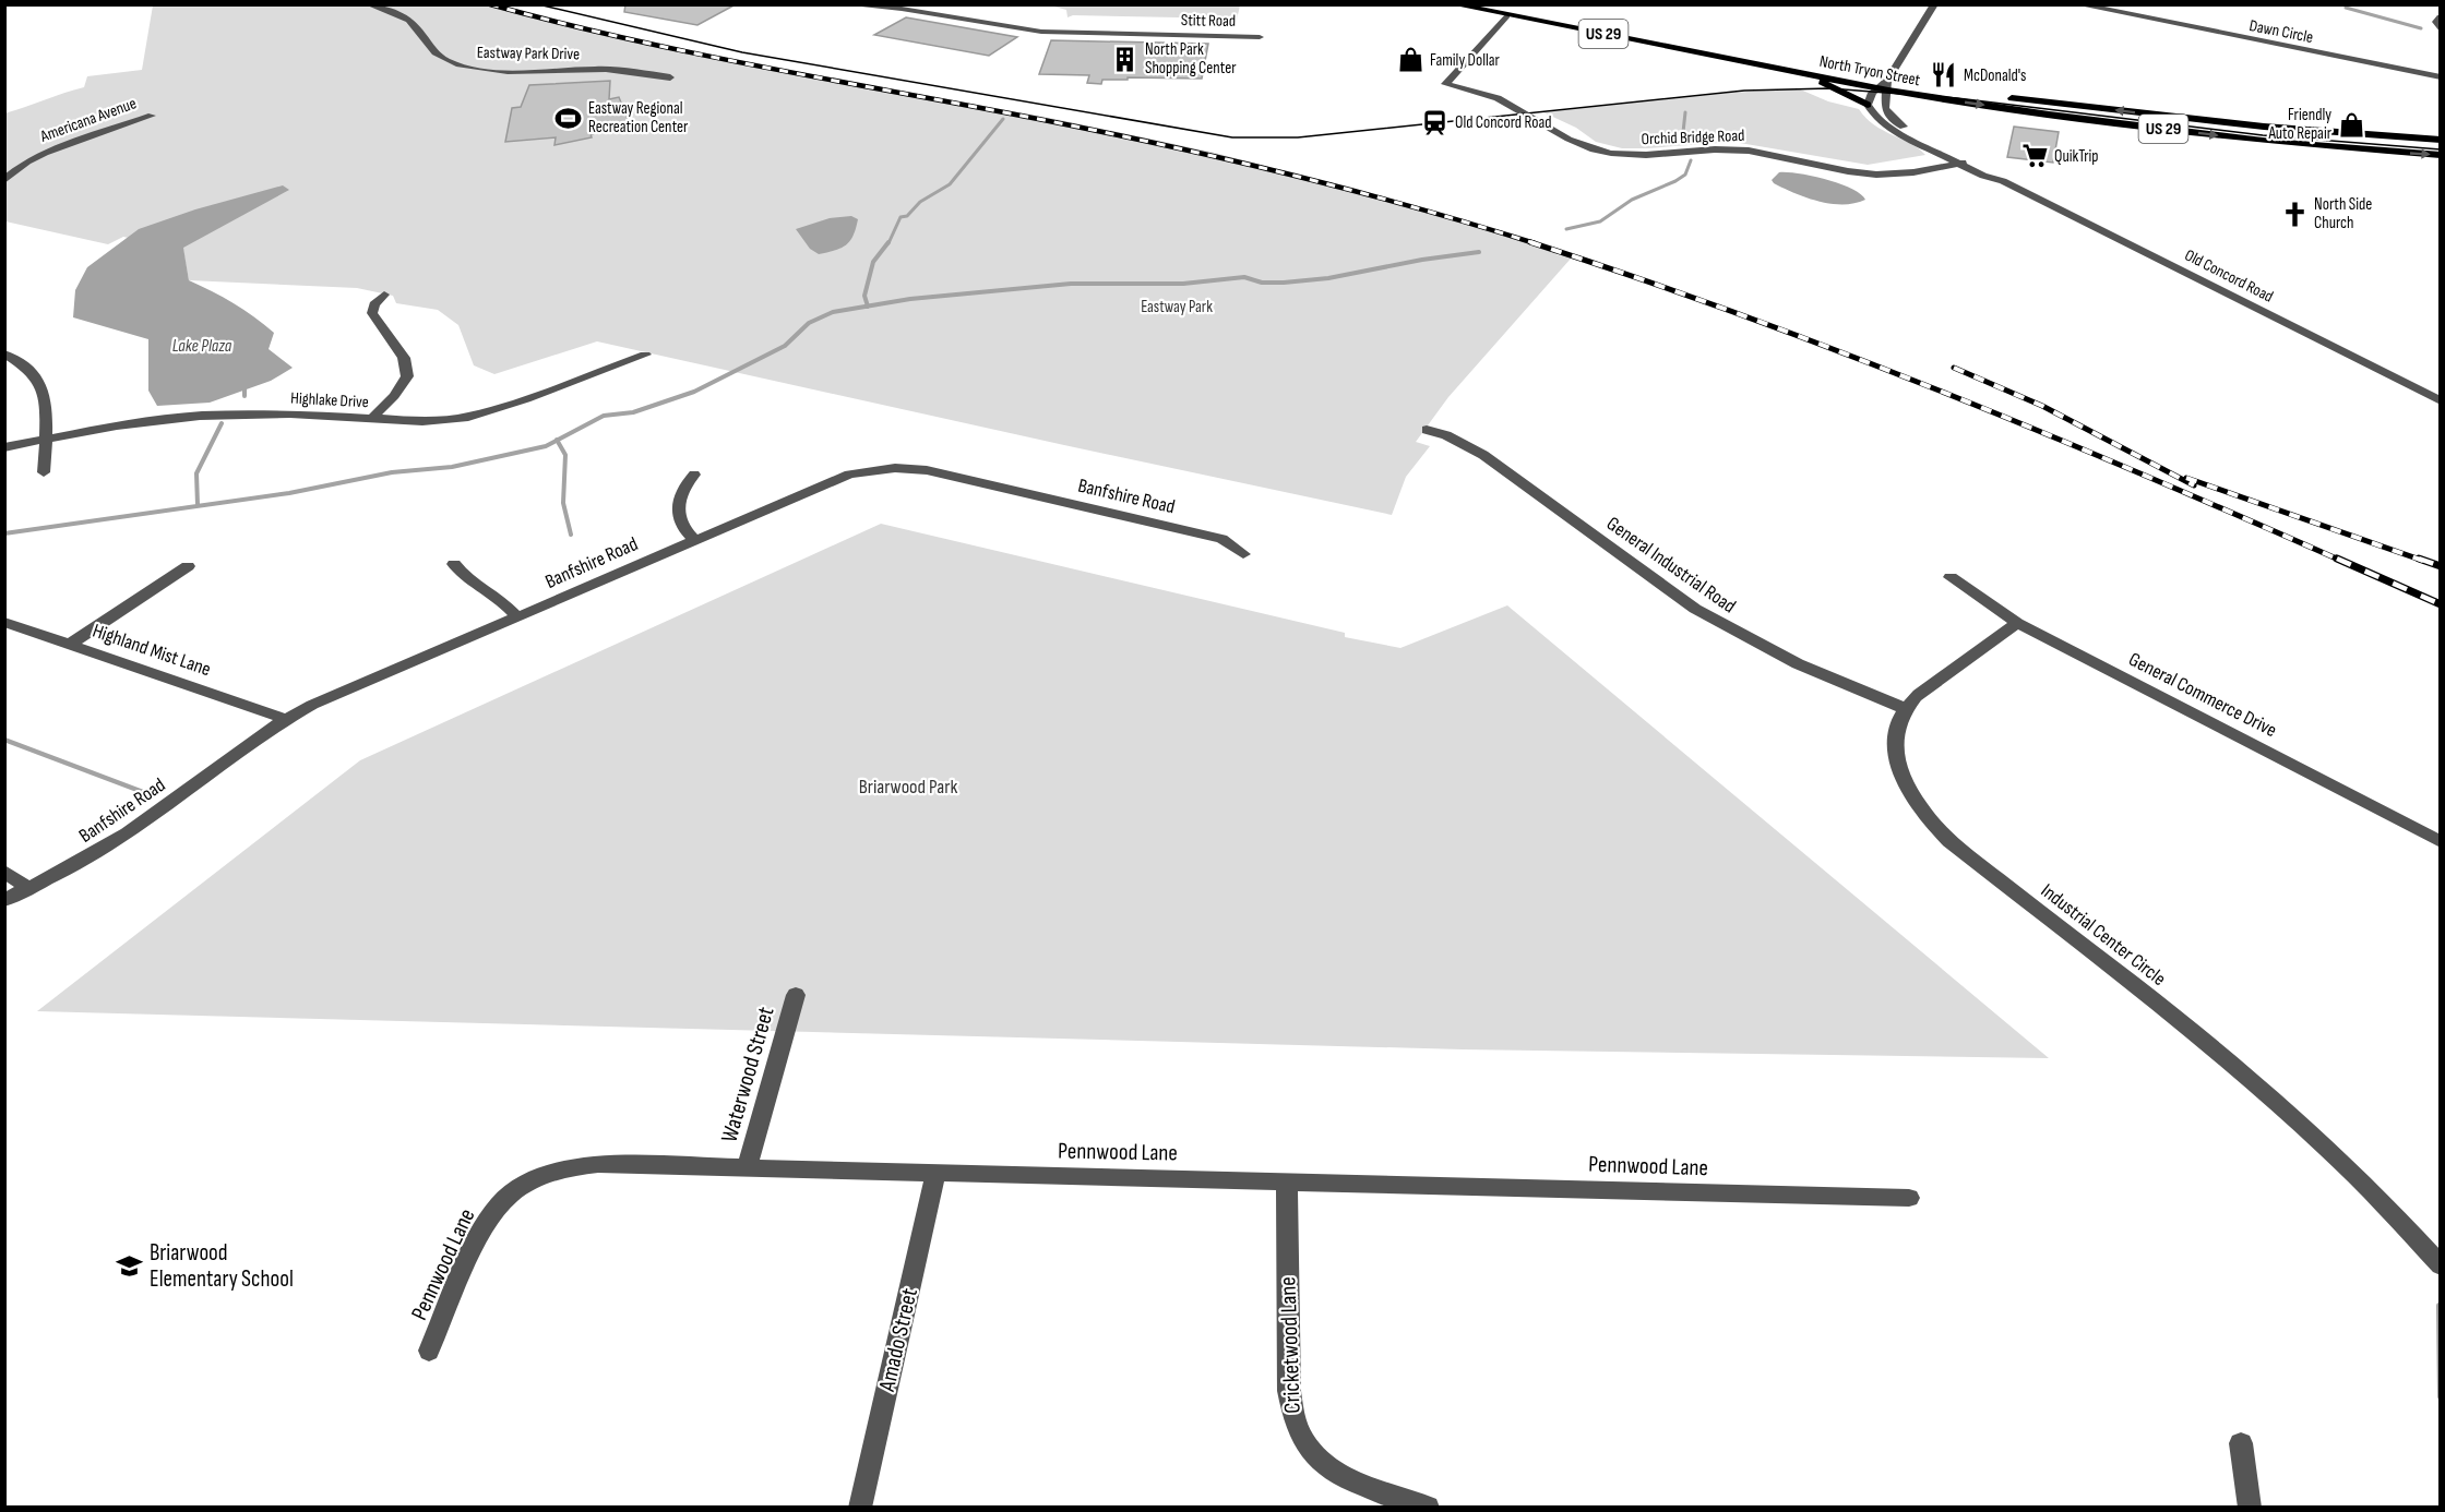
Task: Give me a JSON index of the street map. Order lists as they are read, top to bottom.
{
  "streets": {
    "main road": ["US 29", "North Tryon Street"],
    "street": [
      "Stitt Road",
      "Dawn Circle",
      "Eastway Park Drive",
      "Americana Avenue",
      "Orchid Bridge Road",
      "Old Concord Road",
      "Highlake Drive",
      "Banfshire Road",
      "General Industrial Road",
      "Highland Mist Lane",
      "General Commerce Drive",
      "Industrial Center Circle",
      "Waterwood Street",
      "Pennwood Lane",
      "Amado Street",
      "Cricketwood Lane"
    ]
  },
  "crossings": [
    ["North Tryon Street", "Orchid Bridge Road"],
    ["North Tryon Street", "Old Concord Road"],
    ["Orchid Bridge Road", "Old Concord Road"],
    ["Banfshire Road", "Highland Mist Lane"],
    ["General Industrial Road", "Industrial Center Circle"],
    ["Waterwood Street", "Pennwood Lane"],
    ["Pennwood Lane", "Amado Street"],
    ["Pennwood Lane", "Cricketwood Lane"]
  ],
  "water": ["Lake Plaza"],
  "parks": ["Eastway Park", "Briarwood Park"],
  "places": {
    "building": ["North Park Shopping Center"],
    "shop": ["Family Dollar", "Friendly Auto Repair"],
    "restaurant": ["McDonald's"],
    "sports": ["Eastway Regional Recreation Center"],
    "station": ["Old Concord Road"],
    "supermarket": ["QuikTrip"],
    "church": ["North Side Church"],
    "school or university": ["Briarwood Elementary School"]
  }
}
